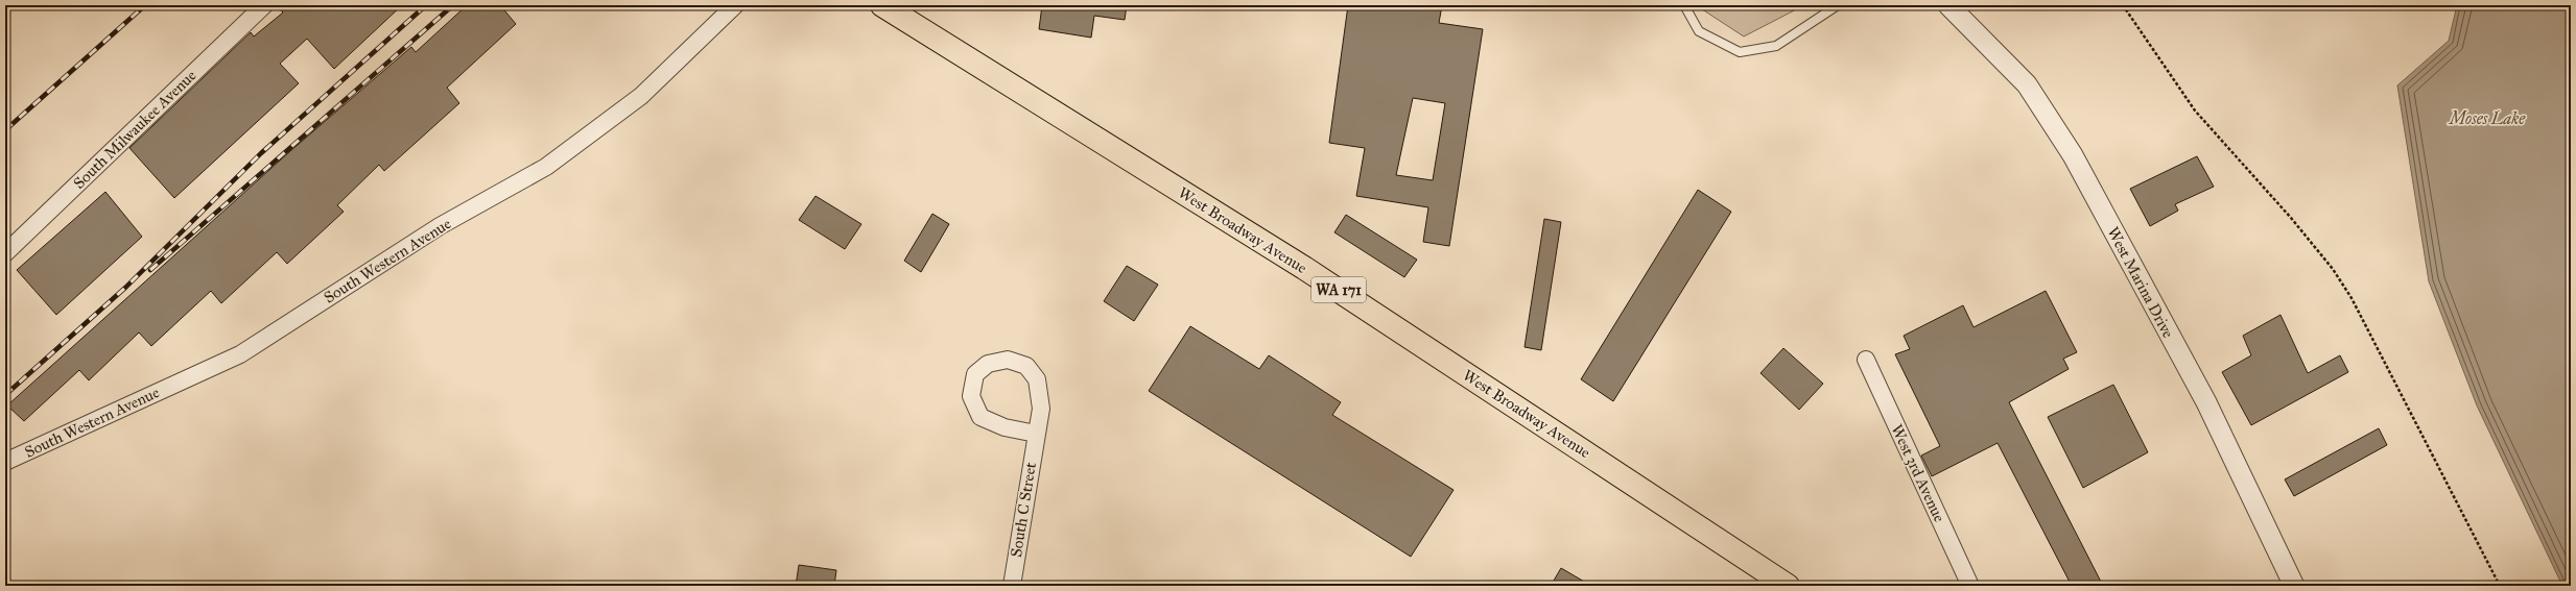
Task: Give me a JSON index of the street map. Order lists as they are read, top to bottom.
{
  "streets": {
    "main road": ["West Broadway Avenue", "WA 171"],
    "street": [
      "South Milwaukee Avenue",
      "South Western Avenue",
      "West Marina Drive",
      "West 3rd Avenue",
      "South C Street"
    ]
  },
  "water": ["Moses Lake"]
}
